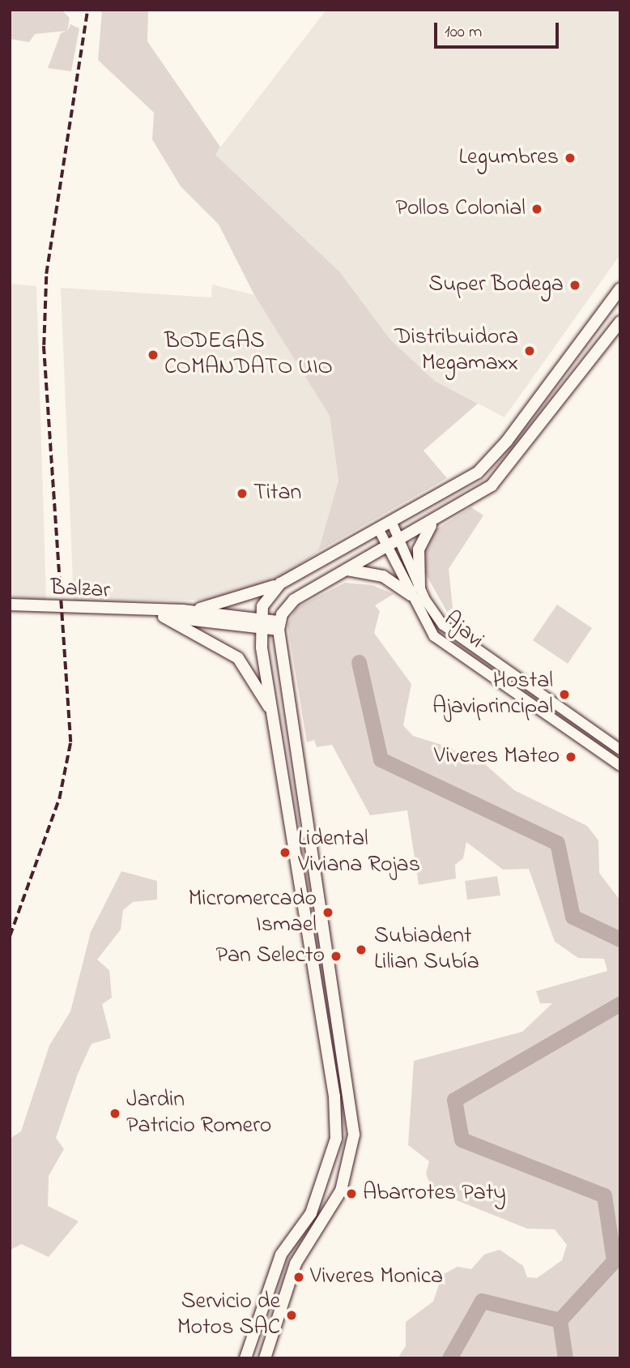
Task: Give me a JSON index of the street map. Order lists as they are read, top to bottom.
{
  "streets": {
    "main road": ["Balzar"],
    "street": ["Ajavi"]
  },
  "places": [
    "Legumbres",
    "Pollos Colonial",
    "Super Bodega",
    "Distribuidora Megamaxx",
    "BODEGAS COMANDATO UIO",
    "Titan",
    "Hostal Ajaviprincipal",
    "Viveres Mateo",
    "Lidental Viviana Rojas",
    "Micromercado Ismael",
    "Subiadent Lilian Subía",
    "Pan Selecto",
    "Jardin Patricio Romero",
    "Abarrotes Paty",
    "Viveres Monica",
    "Servicio de Motos SAC"
  ],
  "scale_bar": "100 m"
}
